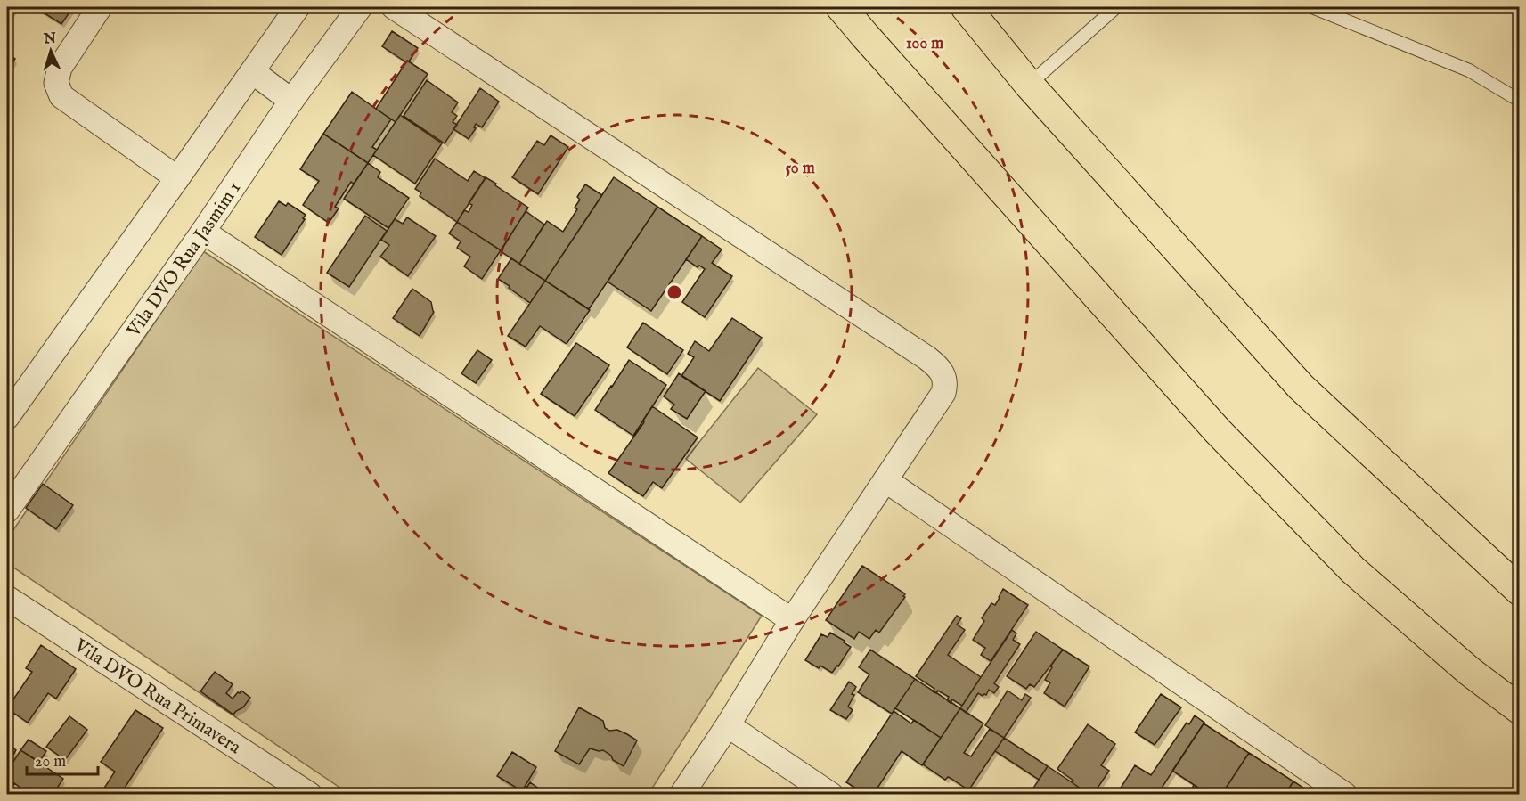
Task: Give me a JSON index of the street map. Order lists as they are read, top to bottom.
{
  "streets": {
    "street": ["Vila DVO Rua Jasmim 1", "Vila DVO Rua Primavera"]
  },
  "scale_bar": "20 m",
  "north": "top",
  "rings": ["100 m", "50 m"]
}
